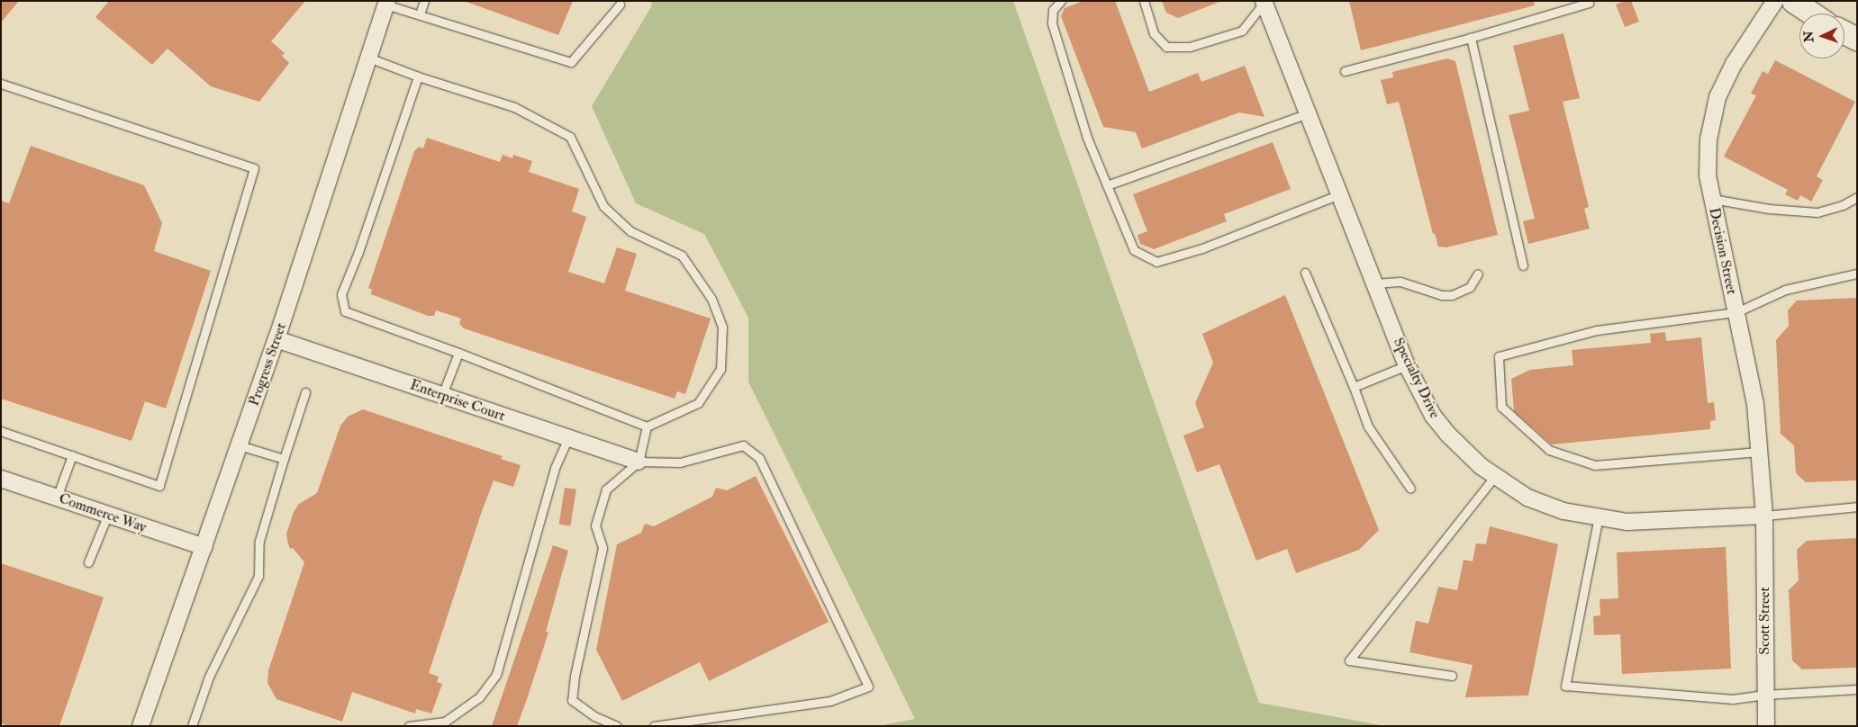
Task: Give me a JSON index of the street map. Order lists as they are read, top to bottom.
{
  "streets": {
    "street": [
      "Decision Street",
      "Progress Street",
      "Specialty Drive",
      "Enterprise Court",
      "Commerce Way",
      "Scott Street"
    ]
  },
  "crossings": [
    ["Decision Street", "Specialty Drive"],
    ["Decision Street", "Scott Street"],
    ["Progress Street", "Enterprise Court"],
    ["Progress Street", "Commerce Way"],
    ["Specialty Drive", "Scott Street"]
  ],
  "north": "left"
}
